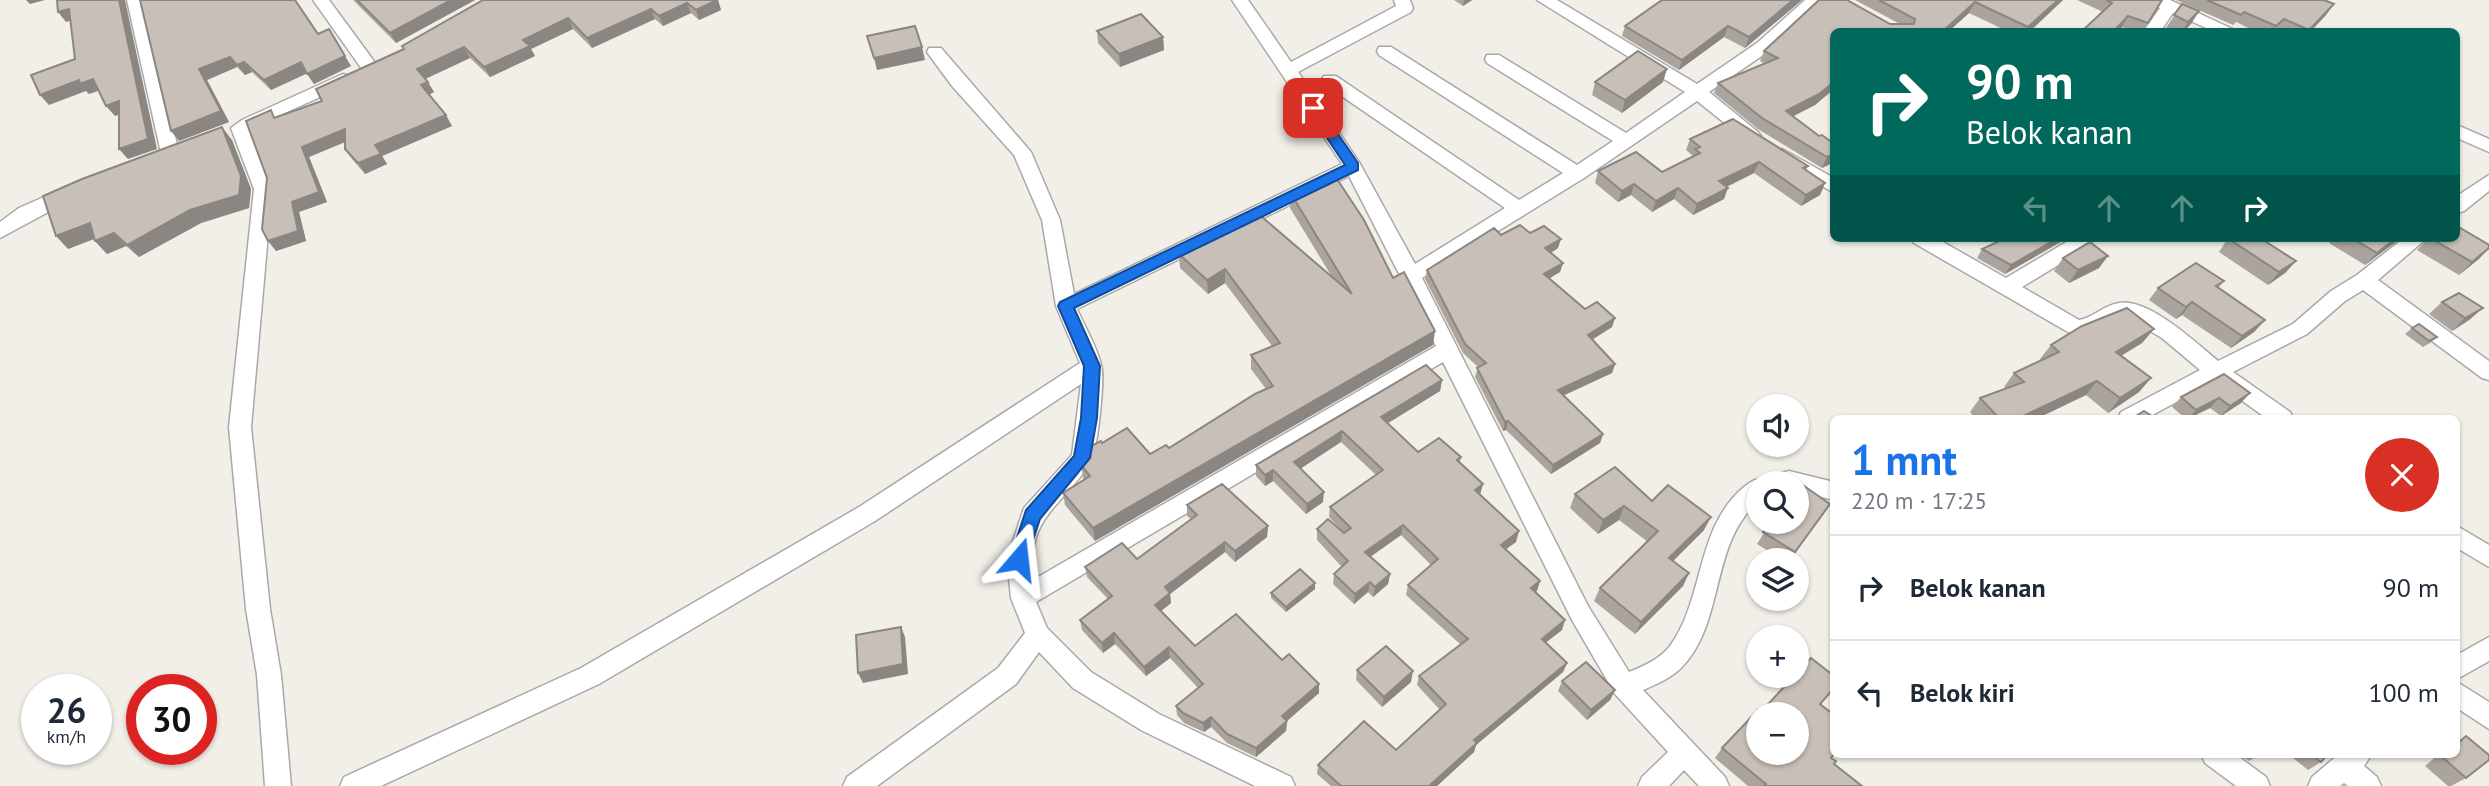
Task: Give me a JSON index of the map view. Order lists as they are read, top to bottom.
{
  "page": {
    "turn": ["90 m", "Belok kanan"],
    "map_buttons": ["+", "−"],
    "heading": ["1 mnt", "220 m · 17:25"],
    "list": [
      {
        "name": "Belok kanan",
        "value": "90 m"
      },
      {
        "name": "Belok kiri",
        "value": "100 m"
      }
    ],
    "speed": "26 km/h",
    "limit": "30"
  }
}
